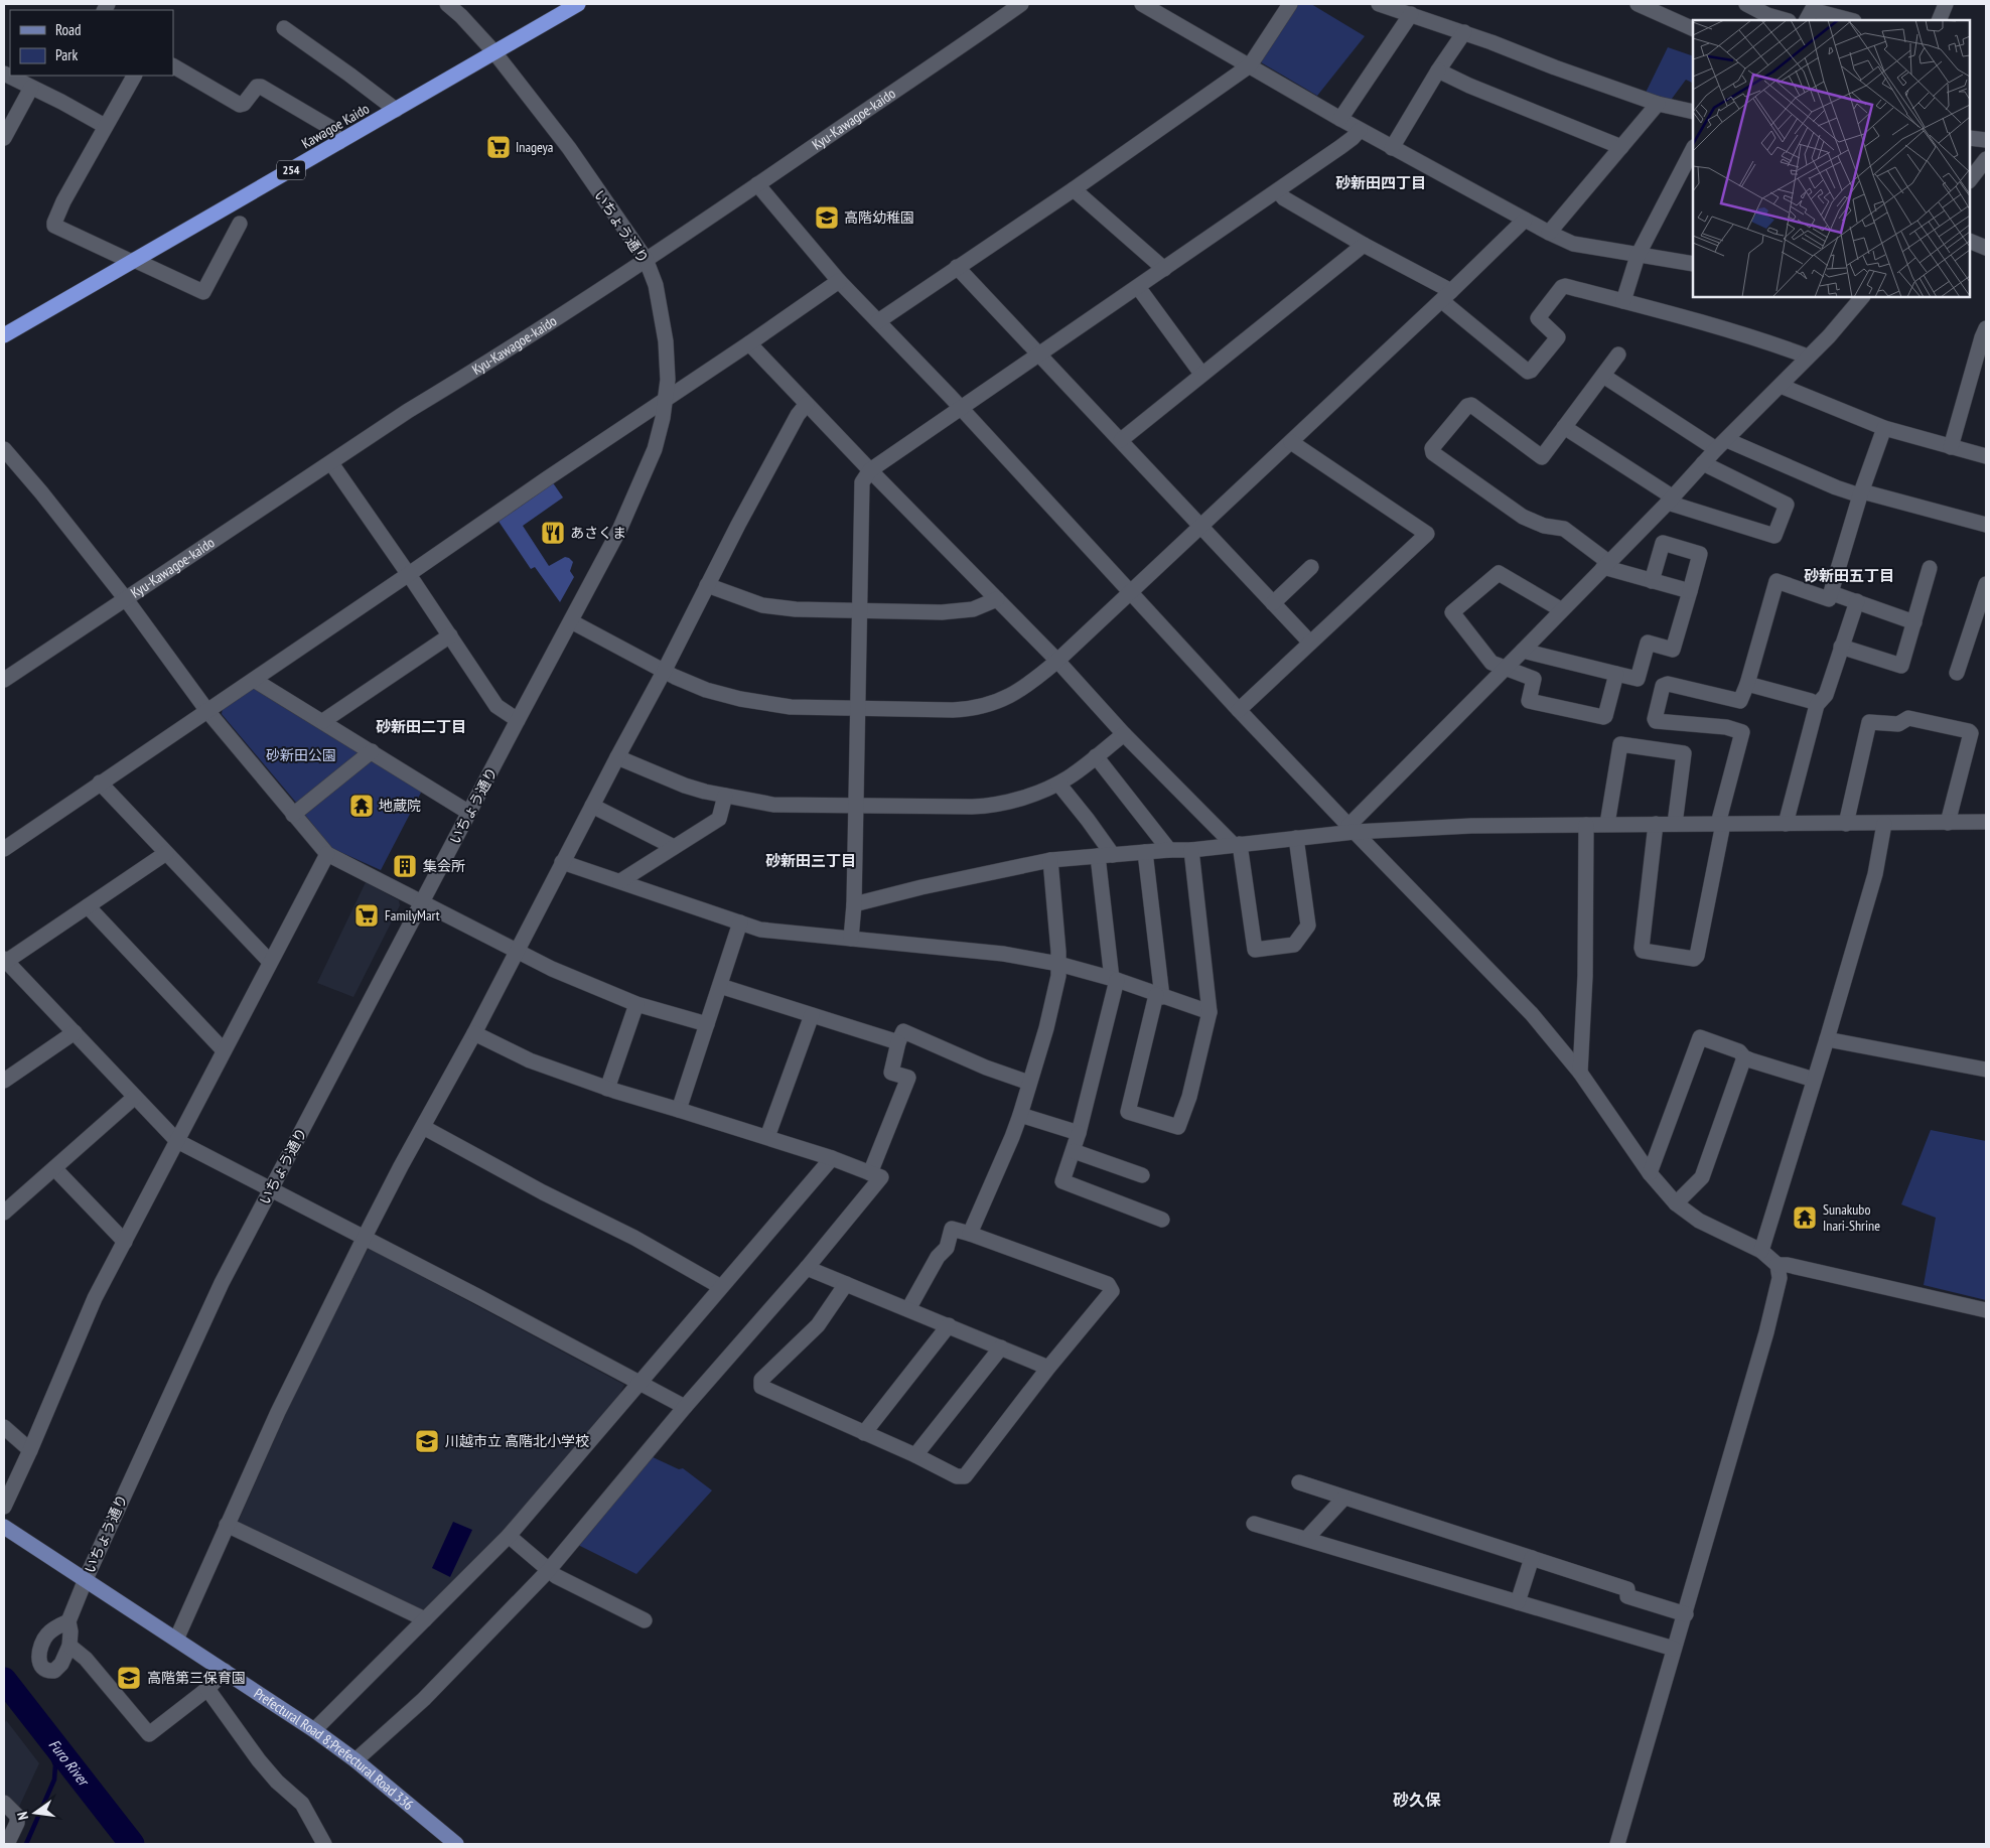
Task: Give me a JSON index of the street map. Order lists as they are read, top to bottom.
{
  "streets": {
    "highway": ["Kawagoe Kaido", "254"],
    "main road": ["Prefectural Road 8;Prefectural Road 336"],
    "street": ["Kyu-Kawagoe-kaido", "いちょう通り"]
  },
  "crossings": [
    ["Kyu-Kawagoe-kaido", "いちょう通り"],
    ["Kawagoe Kaido", "いちょう通り"],
    ["いちょう通り", "Prefectural Road 8;Prefectural Road 336"]
  ],
  "districts": [
    "砂新田四丁目",
    "砂新田五丁目",
    "砂新田二丁目",
    "砂新田三丁目",
    "砂久保"
  ],
  "water": ["Furo River"],
  "parks": ["砂新田公園"],
  "places": {
    "supermarket": ["Inageya", "FamilyMart"],
    "school or university": ["高階幼稚園", "川越市立 高階北小学校", "高階第三保育園"],
    "restaurant": ["あさくま"],
    "temple": ["地蔵院", "Sunakubo Inari-Shrine"],
    "building": ["集会所"]
  },
  "legend": ["Road", "Park"],
  "north": "left"
}
